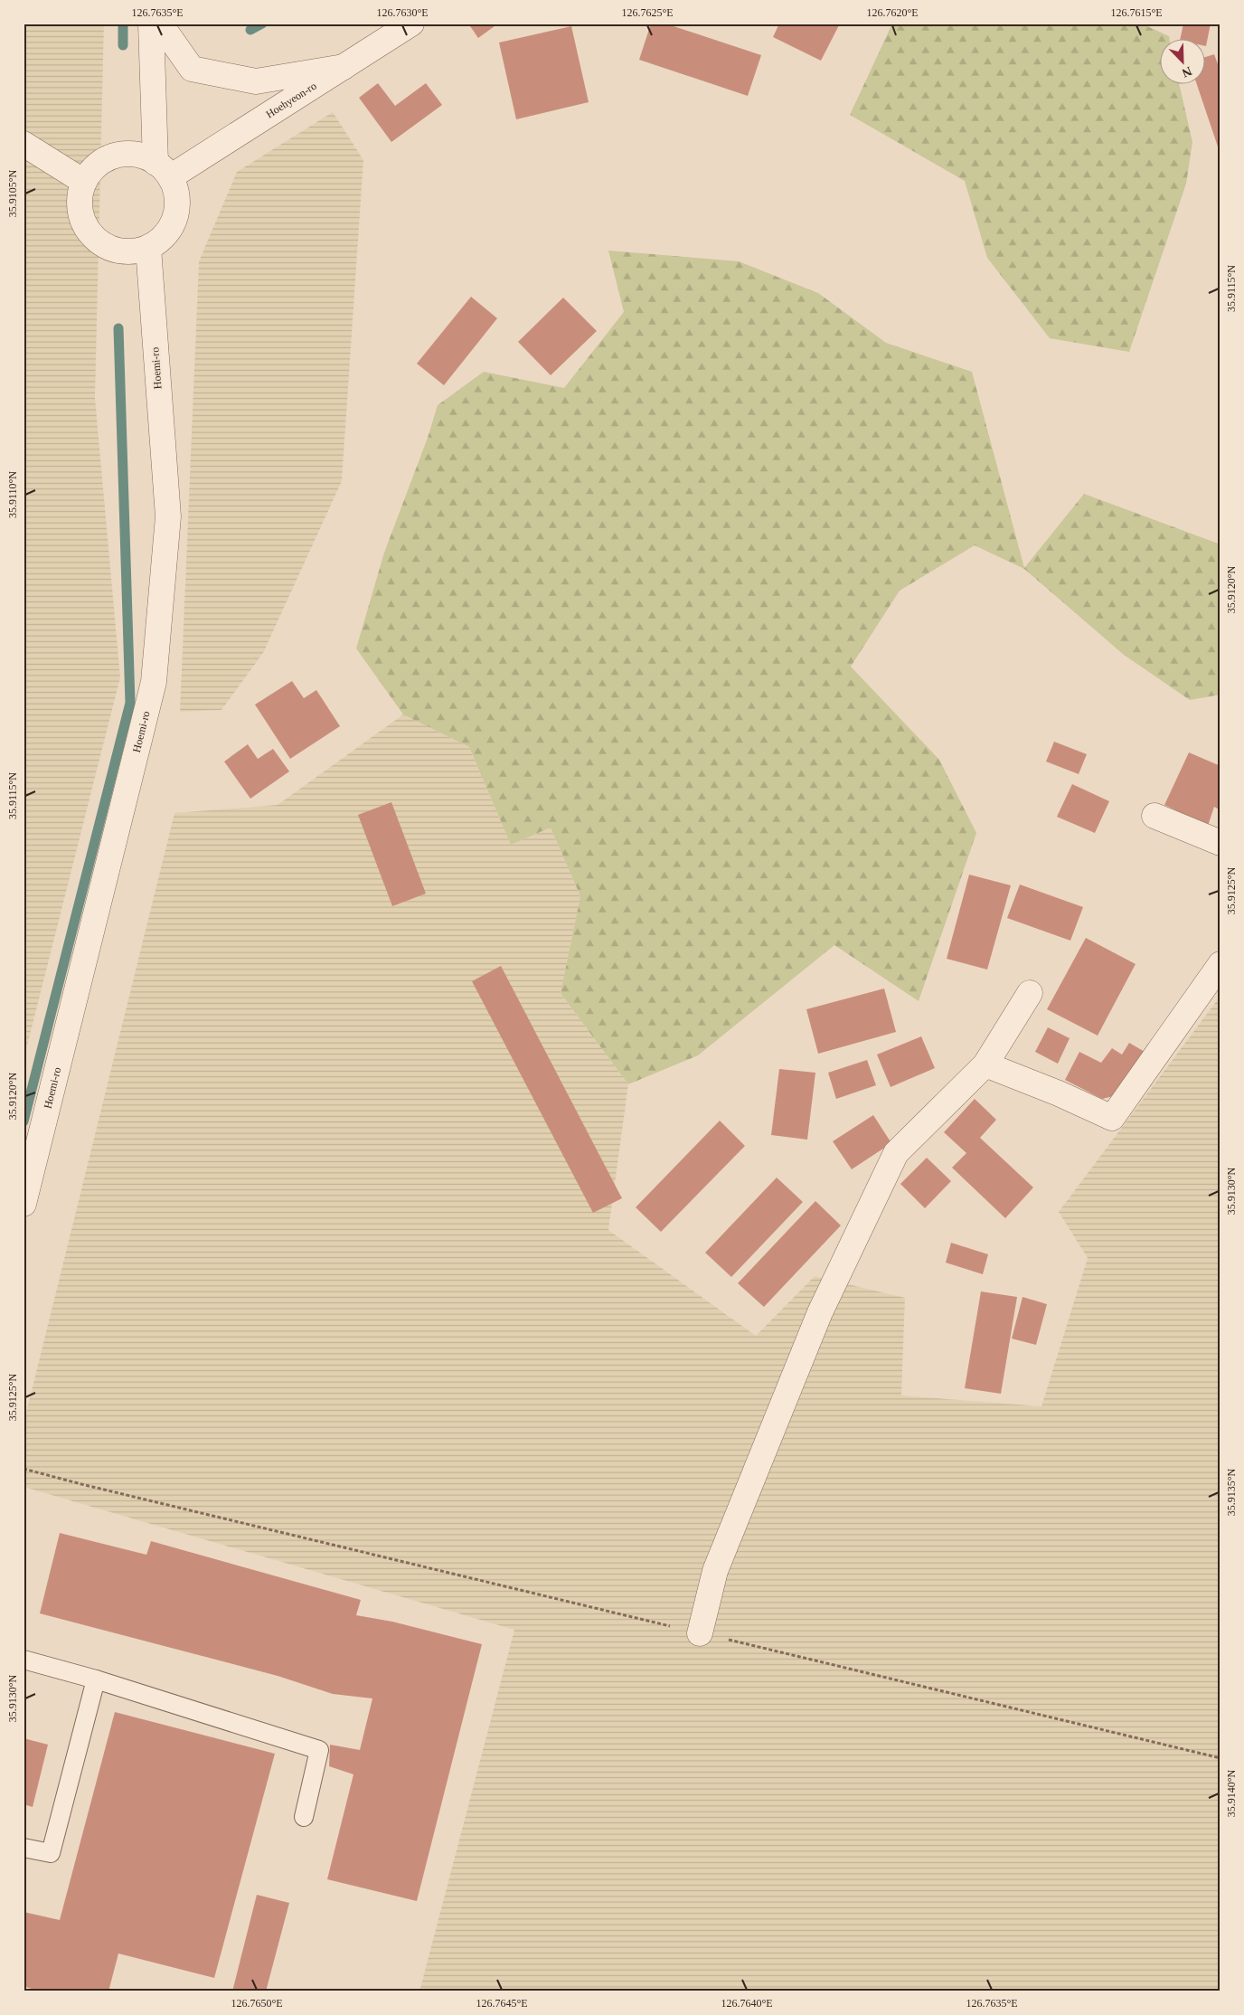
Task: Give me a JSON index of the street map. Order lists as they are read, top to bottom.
{
  "streets": {
    "street": ["Hoehyeon-ro", "Hoemi-ro"]
  },
  "crossings": [
    ["Hoehyeon-ro", "Hoemi-ro"]
  ],
  "north": "bottom right",
  "coordinates": [
    "126.7635°E",
    "126.7630°E",
    "126.7625°E",
    "126.7620°E",
    "126.7615°E",
    "35.9105°N",
    "35.9115°N",
    "35.9110°N",
    "35.9120°N",
    "35.9125°N",
    "35.9130°N",
    "35.9135°N",
    "35.9140°N",
    "126.7650°E",
    "126.7645°E",
    "126.7640°E"
  ]
}
